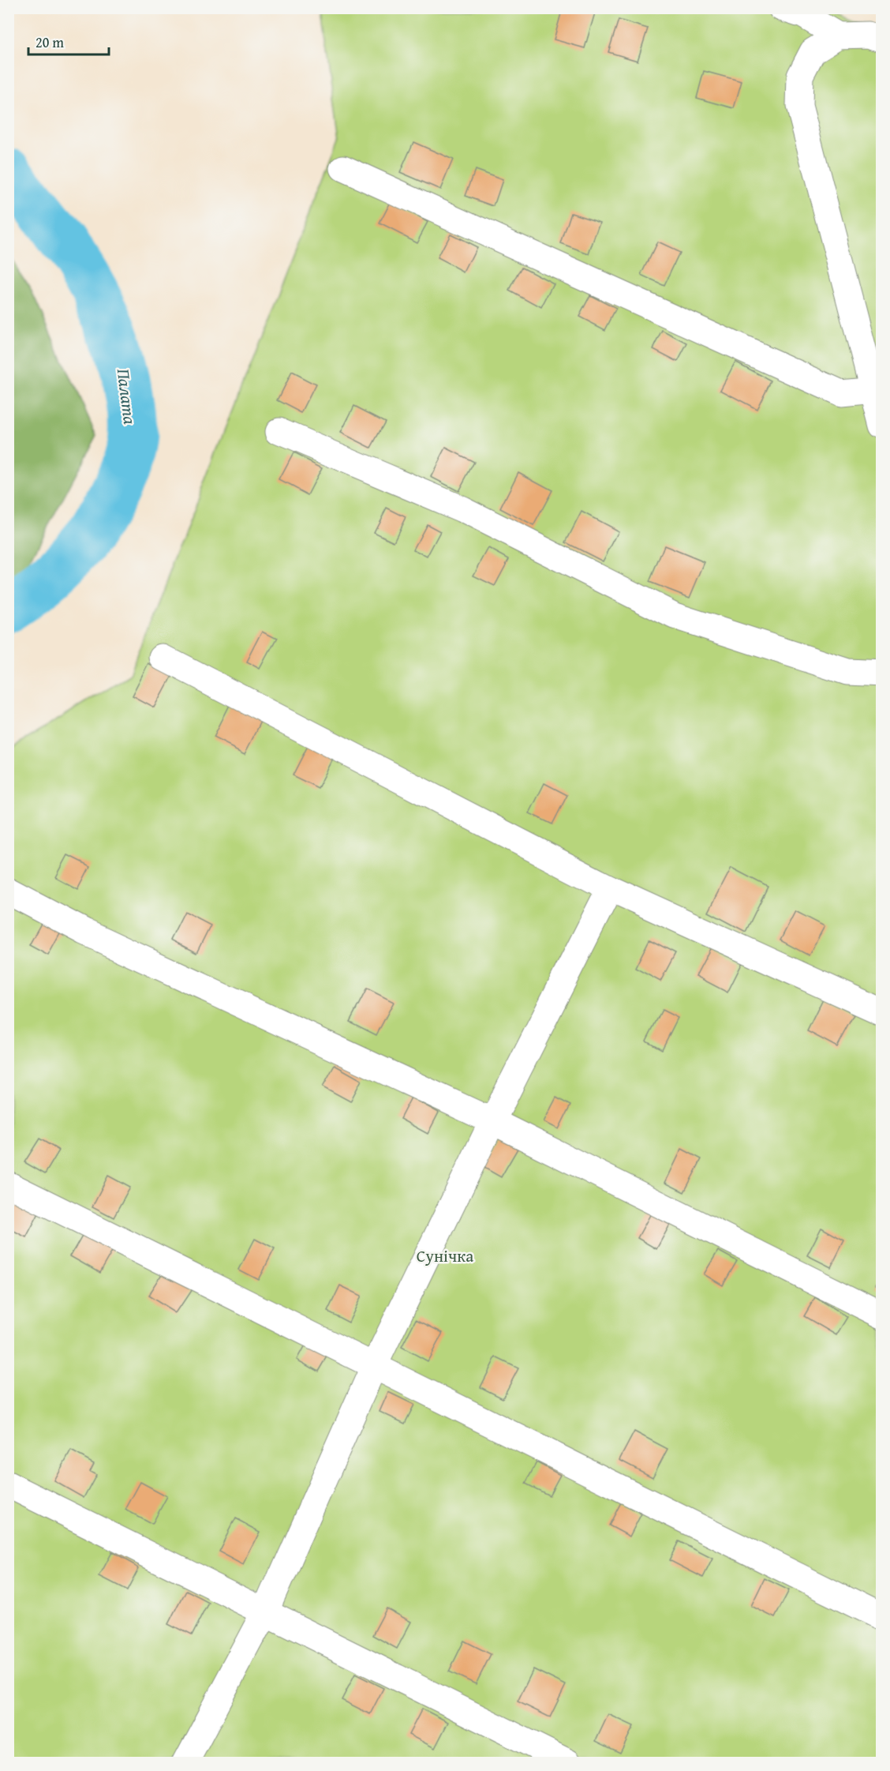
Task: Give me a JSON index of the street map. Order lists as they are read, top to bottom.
{
  "water": ["Палата"],
  "parks": ["Сунічка"],
  "scale_bar": "20 m"
}
